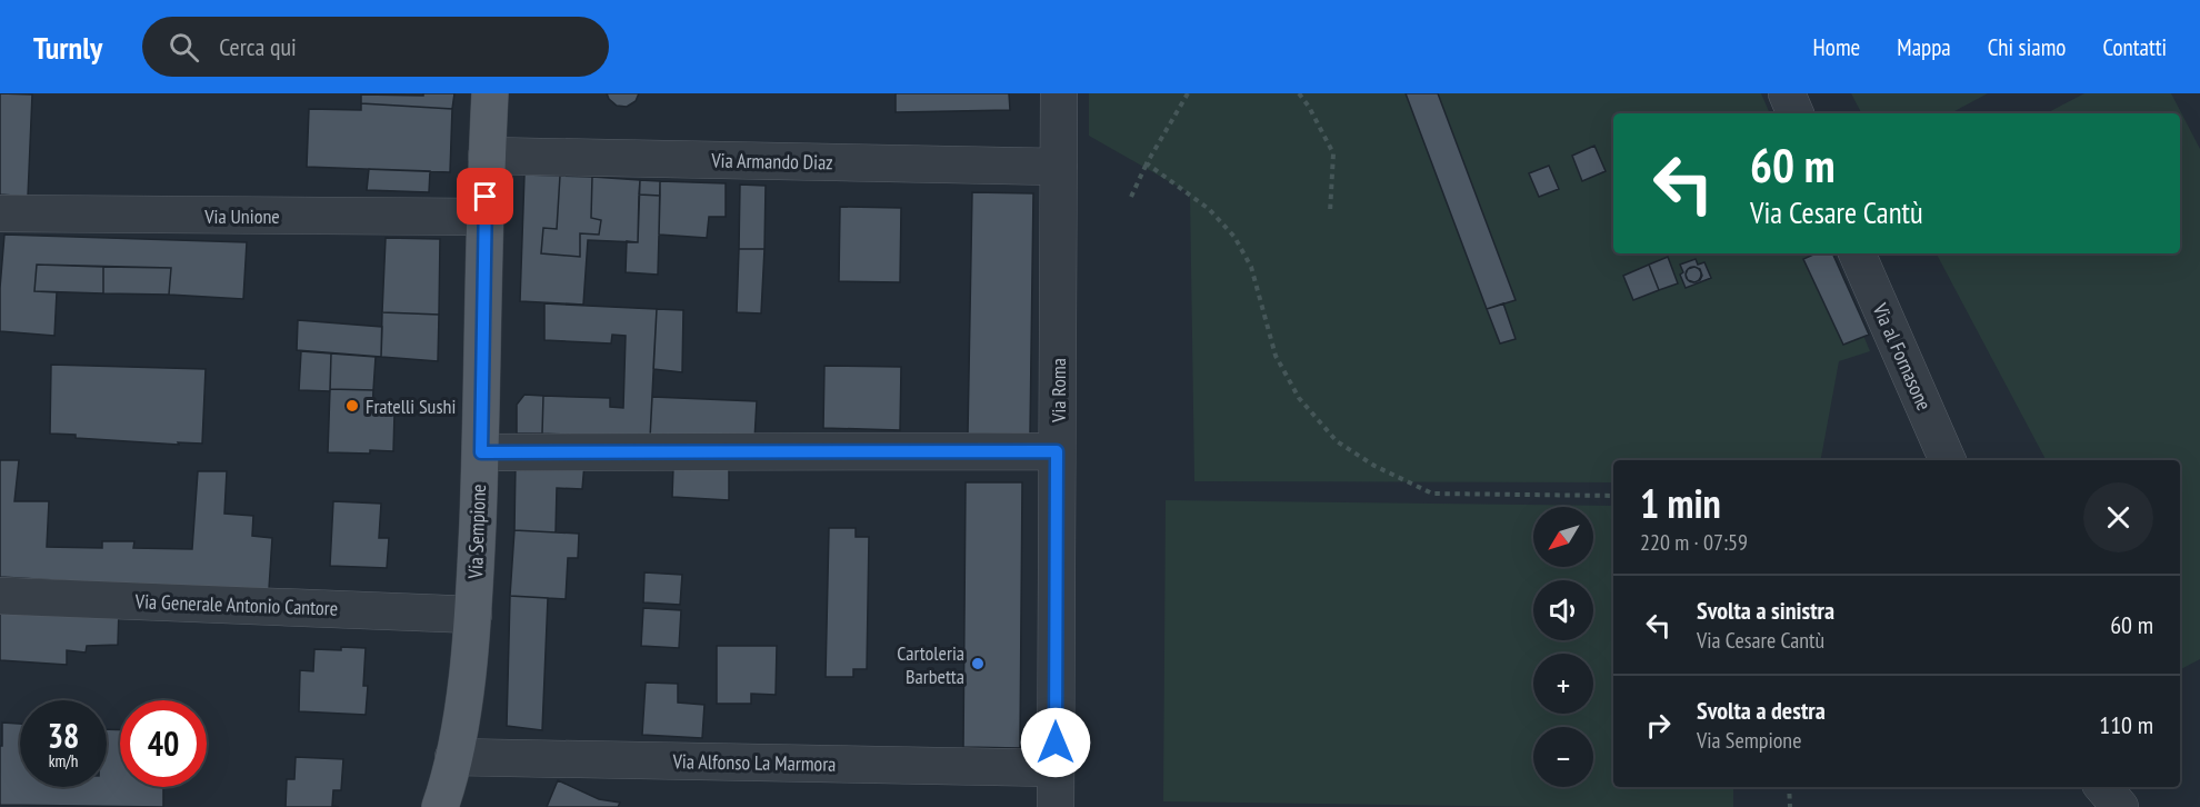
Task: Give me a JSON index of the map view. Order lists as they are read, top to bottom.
{
  "streets": {
    "main road": ["Via Sempione"],
    "street": [
      "Via Armando Diaz",
      "Via Unione",
      "Via al Fornasone",
      "Via Roma",
      "Via Generale Antonio Cantore",
      "Via Alfonso La Marmora"
    ]
  },
  "crossings": [
    ["Via Armando Diaz", "Via Roma"],
    ["Via Armando Diaz", "Via Sempione"],
    ["Via Unione", "Via Sempione"],
    ["Via Roma", "Via Alfonso La Marmora"],
    ["Via Sempione", "Via Generale Antonio Cantore"],
    ["Via Sempione", "Via Alfonso La Marmora"]
  ],
  "places": ["Fratelli Sushi", "Cartoleria Barbetta"],
  "north": "bottom left",
  "page": {
    "header": "Turnly",
    "search": "Cerca qui",
    "nav": [
      "Home",
      "Mappa",
      "Chi siamo",
      "Contatti"
    ],
    "turn": ["60 m", "Via Cesare Cantù"],
    "heading": ["1 min", "220 m · 07:59"],
    "map_buttons": ["+", "−"],
    "list": [
      {
        "name": "Svolta a sinistra",
        "note": "Via Cesare Cantù",
        "value": "60 m"
      },
      {
        "name": "Svolta a destra",
        "note": "Via Sempione",
        "value": "110 m"
      }
    ],
    "speed": "38 km/h",
    "limit": "40"
  }
}
